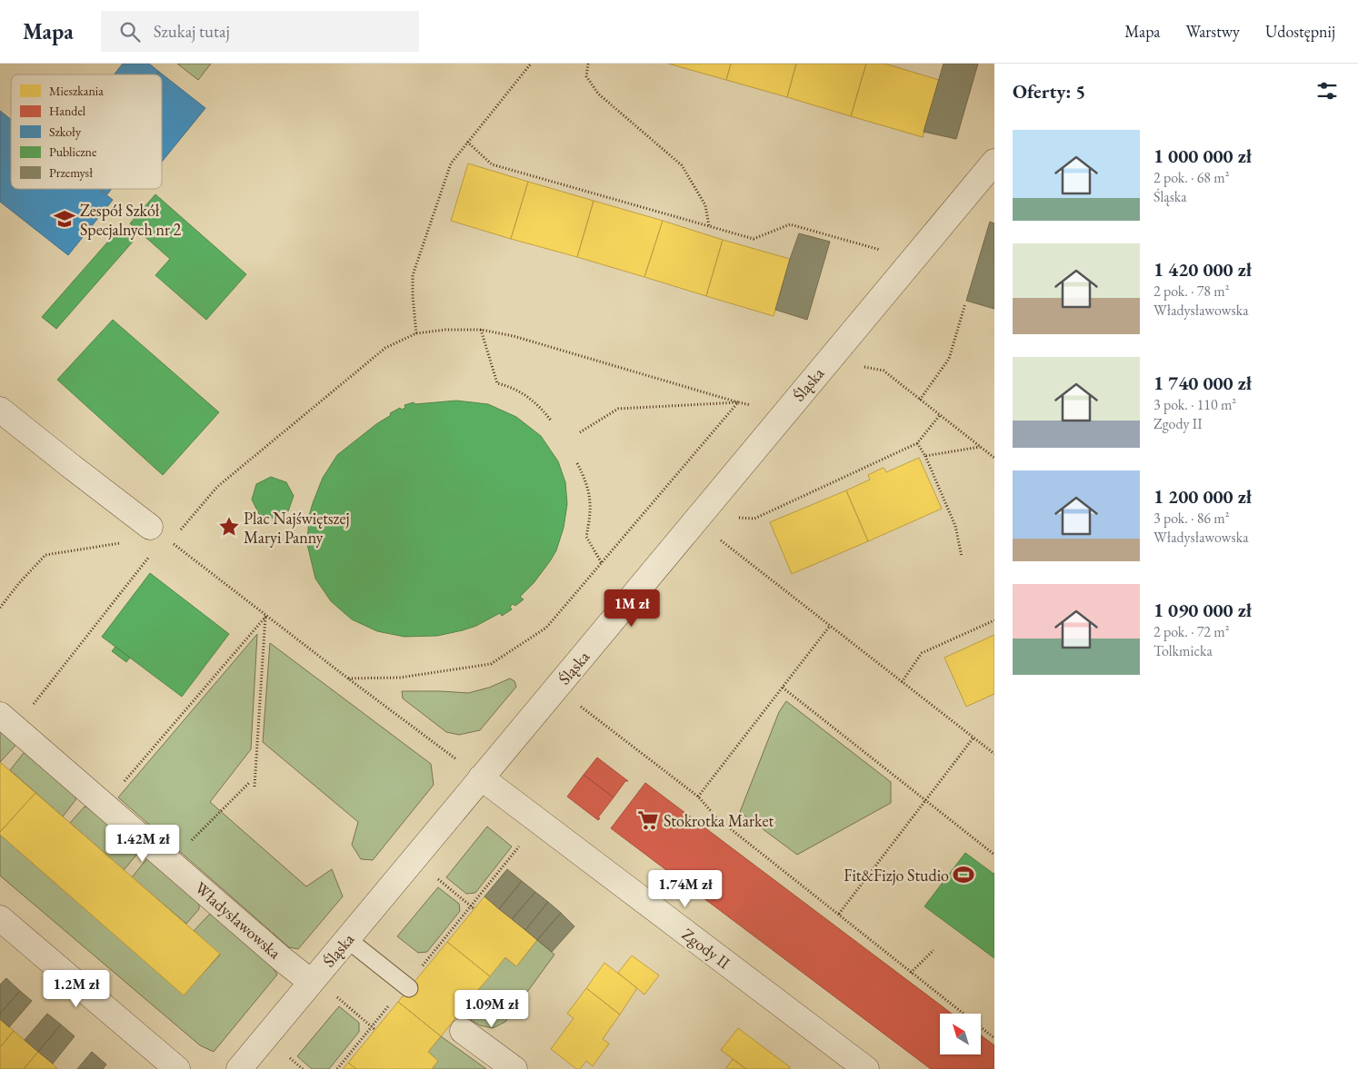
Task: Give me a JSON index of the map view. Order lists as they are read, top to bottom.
{
  "streets": {
    "street": ["Śląska", "Władysławowska", "Zgody II"]
  },
  "crossings": [
    ["Śląska", "Władysławowska"],
    ["Śląska", "Zgody II"]
  ],
  "places": {
    "school or university": ["Zespół Szkół Specjalnych nr 2"],
    "place": ["Plac Najświętszej Maryi Panny"],
    "supermarket": ["Stokrotka Market"],
    "sports": ["Fit&Fizjo Studio"]
  },
  "legend": [
    "Mieszkania",
    "Handel",
    "Szkoły",
    "Publiczne",
    "Przemysł"
  ],
  "north": "top left",
  "page": {
    "header": "Mapa",
    "search": "Szukaj tutaj",
    "nav": ["Mapa", "Warstwy", "Udostępnij"],
    "heading": "Oferty: 5",
    "list": [
      {
        "name": "1 000 000 zł",
        "note": "2 pok. · 68 m² · Śląska"
      },
      {
        "name": "1 420 000 zł",
        "note": "2 pok. · 78 m² · Władysławowska"
      },
      {
        "name": "1 740 000 zł",
        "note": "3 pok. · 110 m² · Zgody II"
      },
      {
        "name": "1 200 000 zł",
        "note": "3 pok. · 86 m² · Władysławowska"
      },
      {
        "name": "1 090 000 zł",
        "note": "2 pok. · 72 m² · Tolkmicka"
      }
    ],
    "price": [
      "1M zł",
      "1.42M zł",
      "1.74M zł",
      "1.2M zł",
      "1.09M zł"
    ]
  }
}
